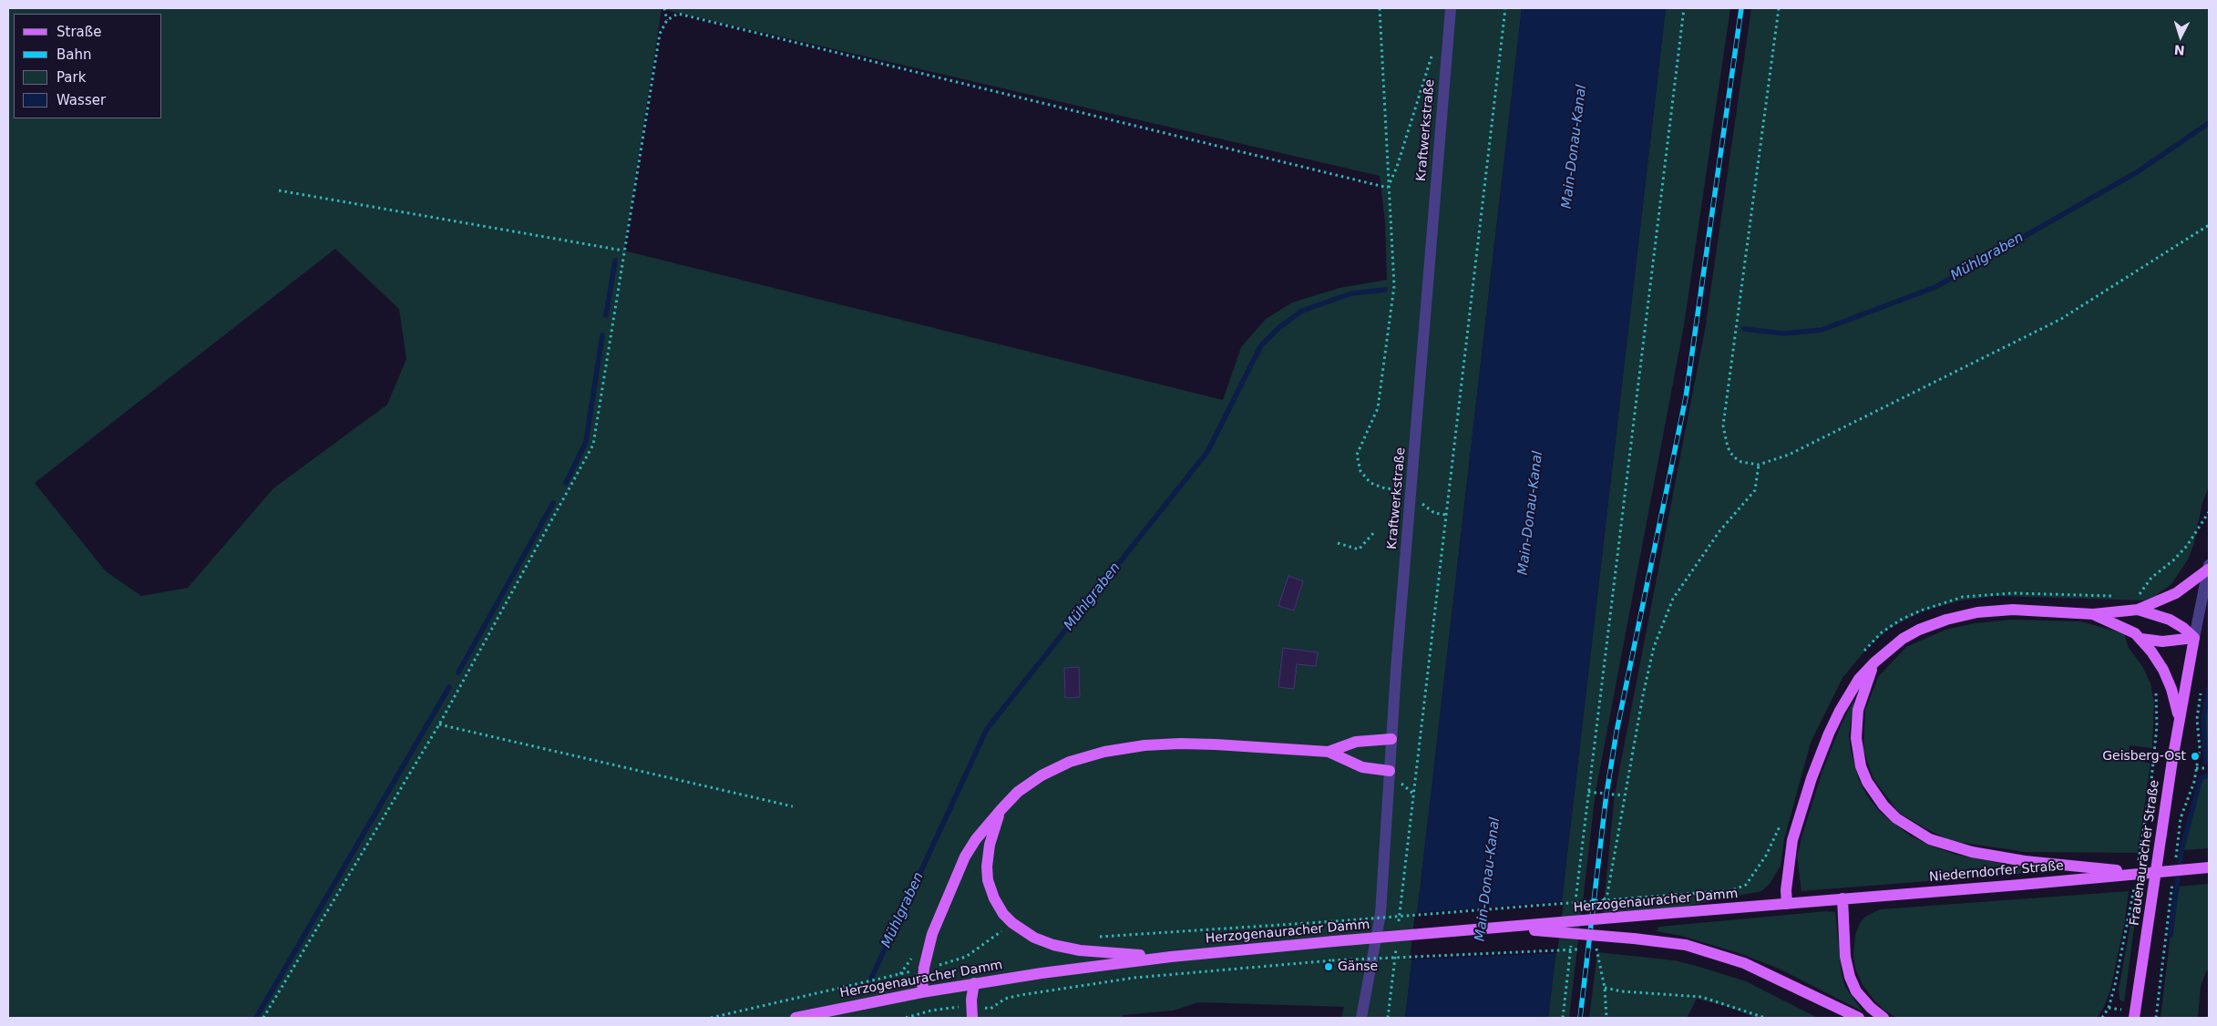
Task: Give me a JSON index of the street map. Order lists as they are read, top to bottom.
{
  "streets": {
    "main road": ["Frauenauracher Straße", "Niederndorfer Straße", "Herzogenauracher Damm"],
    "street": ["Kraftwerkstraße"]
  },
  "crossings": [
    ["Niederndorfer Straße", "Herzogenauracher Damm"]
  ],
  "water": ["Main-Donau-Kanal", "Mühlgraben"],
  "places": ["Geisberg-Ost", "Gänse"],
  "legend": [
    "Straße",
    "Bahn",
    "Park",
    "Wasser"
  ],
  "north": "bottom"
}
